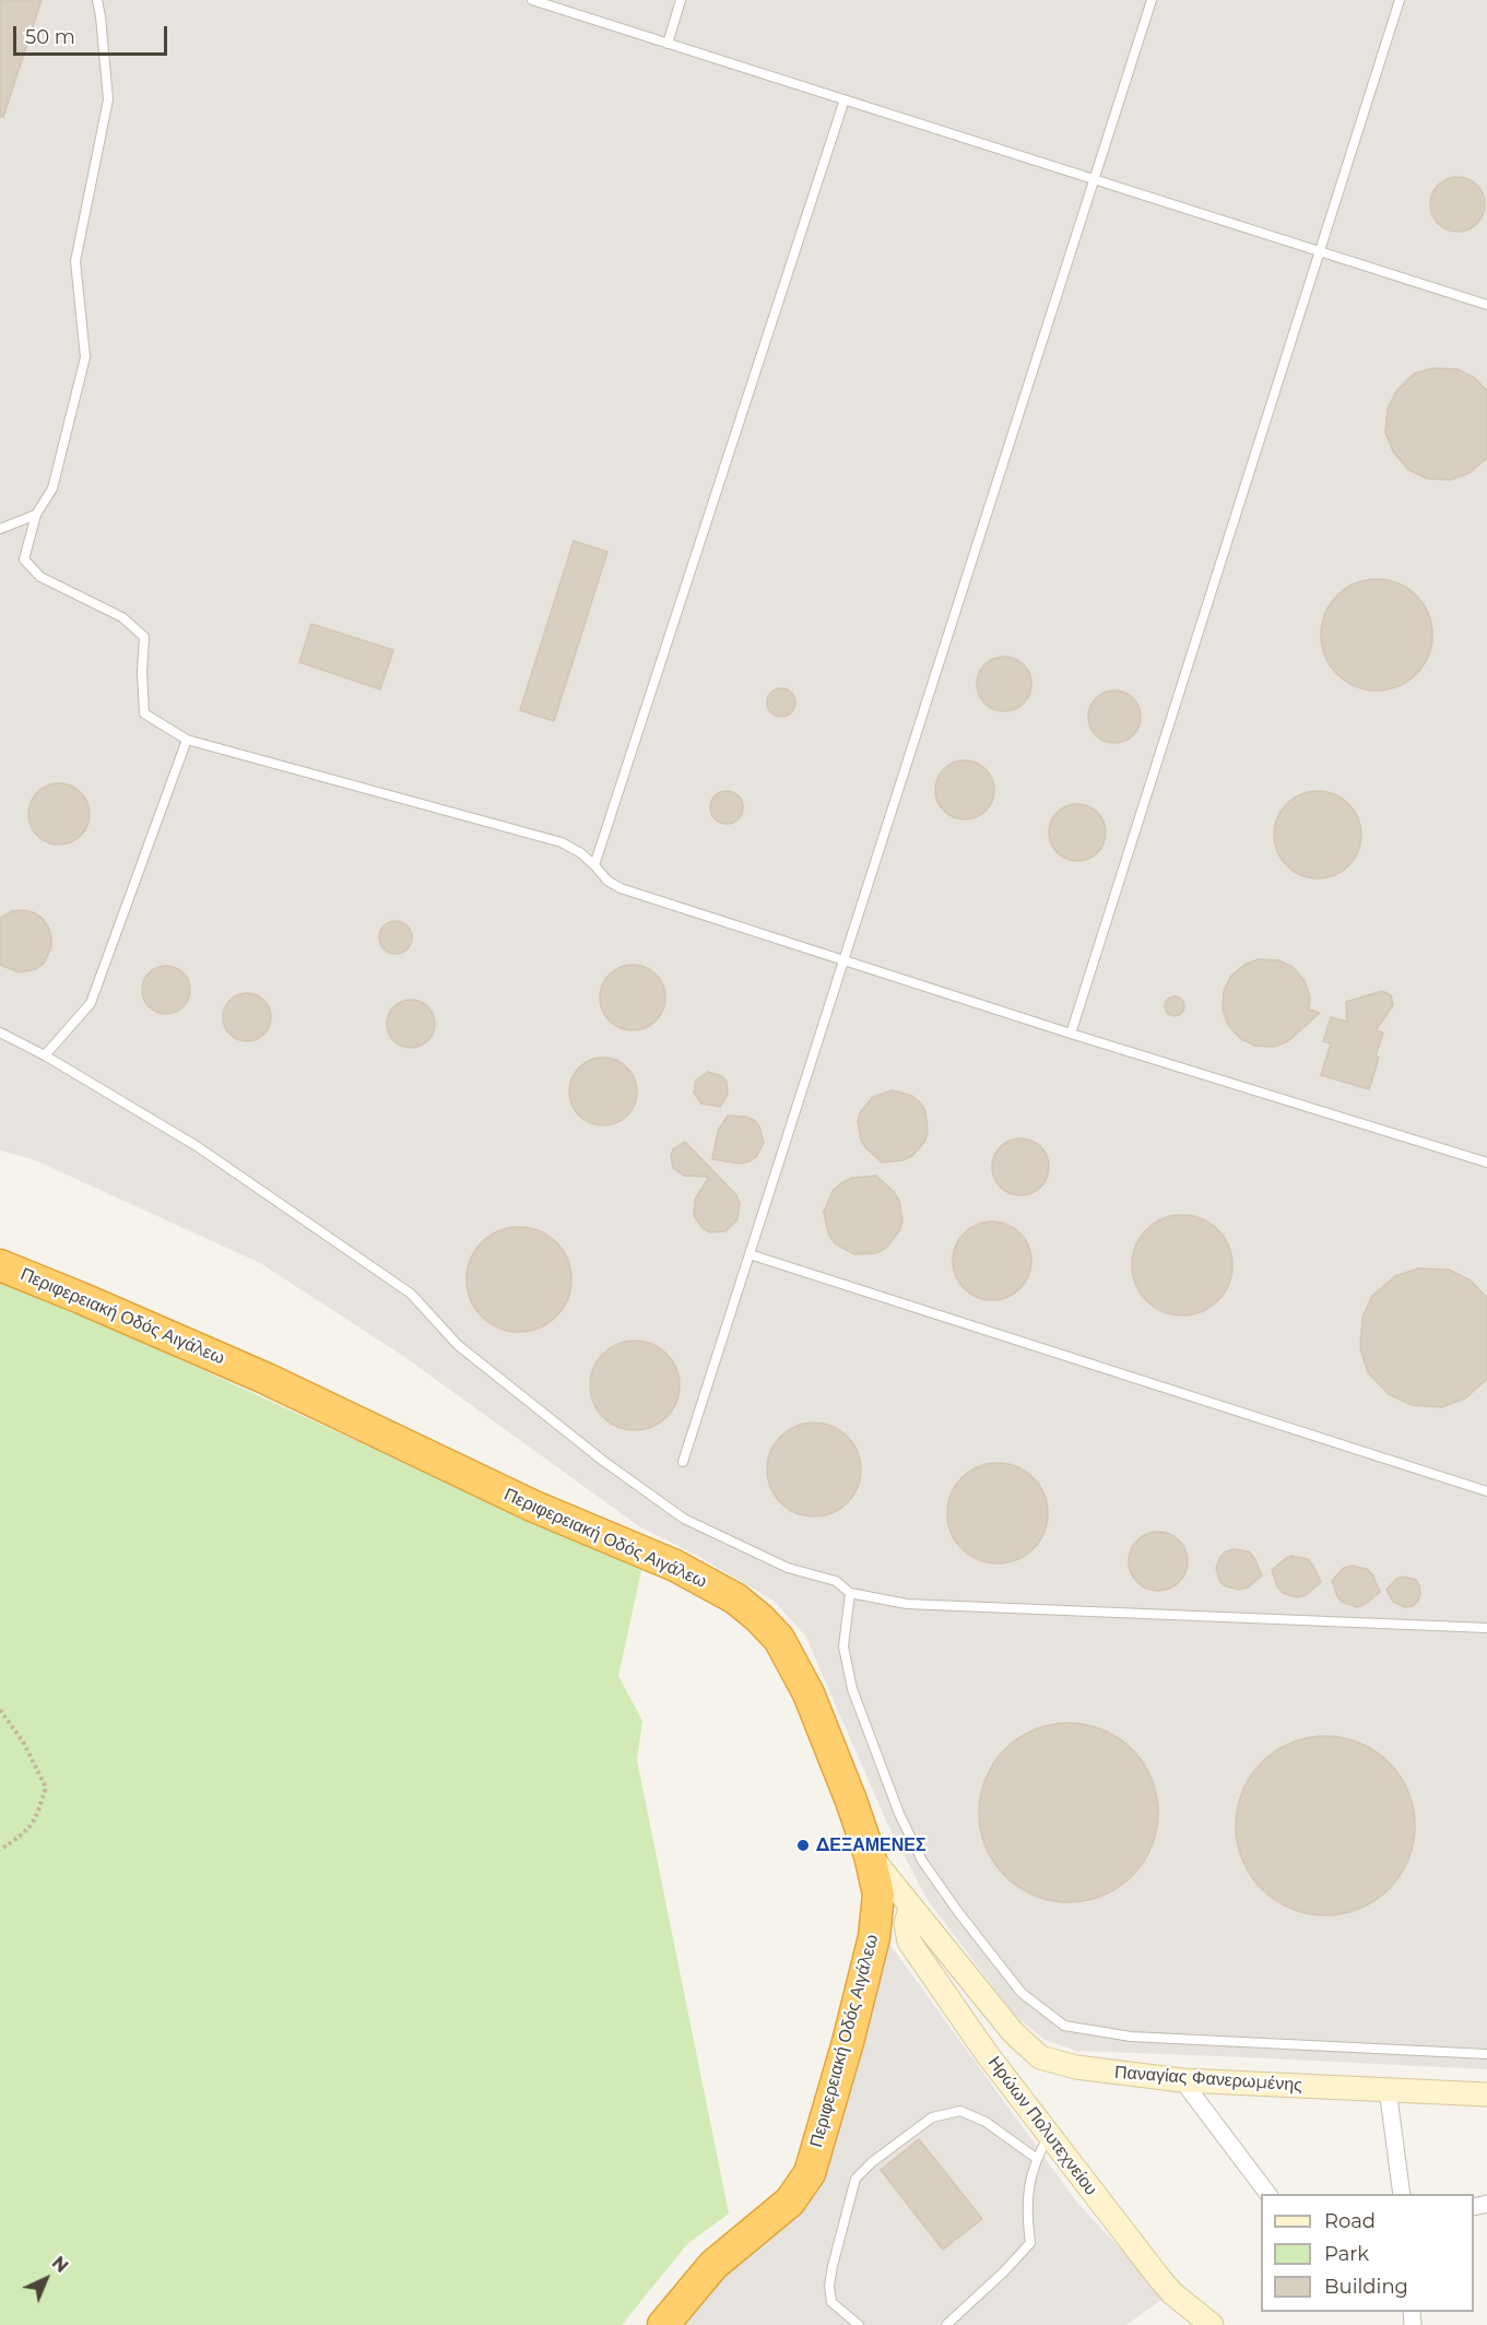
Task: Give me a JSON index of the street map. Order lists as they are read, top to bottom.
{
  "streets": {
    "highway": ["Περιφερειακή Οδός Αιγάλεω"],
    "main road": ["Παναγίας Φανερωμένης", "Ηρώων Πολυτεχνείου"]
  },
  "crossings": [
    ["Περιφερειακή Οδός Αιγάλεω", "Παναγίας Φανερωμένης"],
    ["Παναγίας Φανερωμένης", "Ηρώων Πολυτεχνείου"]
  ],
  "places": ["ΔΕΞΑΜΕΝΕΣ"],
  "legend": ["Road", "Park", "Building"],
  "scale_bar": "50 m",
  "north": "top right"
}
